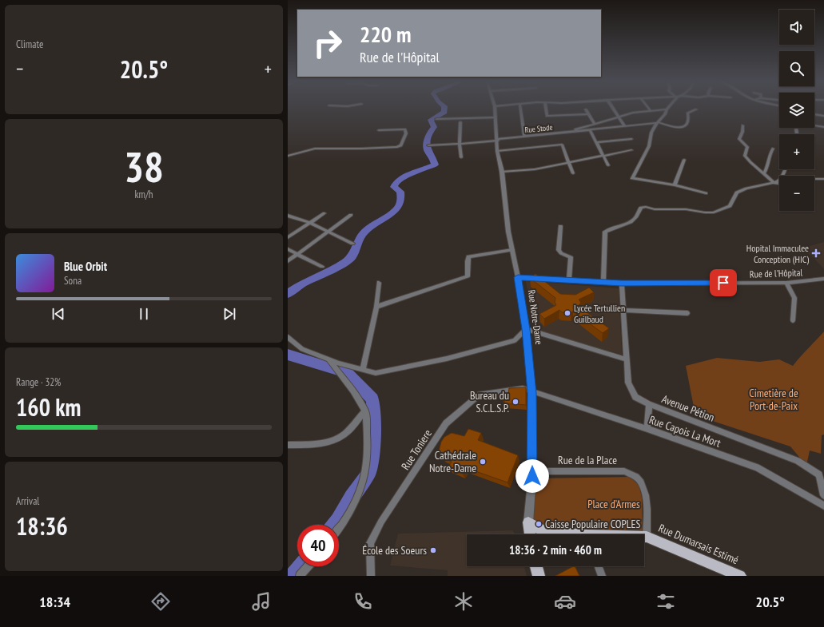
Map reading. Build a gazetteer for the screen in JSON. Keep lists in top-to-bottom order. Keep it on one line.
{"streets":{"main road":["Rue Notre-Dame","Rue Dumarsais Estimé"],"street":["Rue Stode","Rue de l'Hôpital","Avenue Pétion","Rue Capois La Mort","Rue Toniere","Rue de la Place"]},"crossings":[["Rue Stode","Rue Notre-Dame"],["Rue de l'Hôpital","Rue Notre-Dame"],["Rue de l'Hôpital","Avenue Pétion"],["Rue Notre-Dame","Rue Capois La Mort"],["Rue Notre-Dame","Rue Toniere"],["Rue Notre-Dame","Rue de la Place"],["Rue Capois La Mort","Rue Toniere"],["Rue de la Place","Rue Dumarsais Estimé"]],"parks":["Cimetière de Port-de-Paix","Place d’Armes"],"places":{"health":["Hopital Immaculee Conception (HIC)"],"other":["Lycée Tertullien Guilbaud","Bureau du S.C.L.S.P.","Cathédrale Notre-Dame","Caisse Populaire COPLES","École des Soeurs"]},"page":{"tile":["Climate",["38","km/h"],["Range · 32%","160 km"],["Arrival","18:36"]],"map_buttons":["+","−"],"turn":["220 m","Rue de l'Hôpital"],"heat":["−","20.5°","+"],"song":["Blue Orbit","Sona"],"limit":"40","trip":"18:36 · 2 min · 460 m","tabs":["18:34","20.5°"]}}
